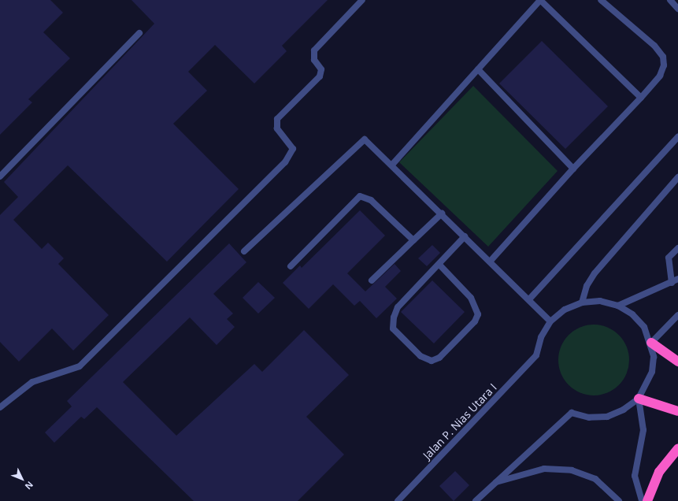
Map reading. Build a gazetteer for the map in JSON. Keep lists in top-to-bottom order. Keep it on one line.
{"streets":{"street":["Jalan P. Nias Utara I"]},"north":"bottom right"}
